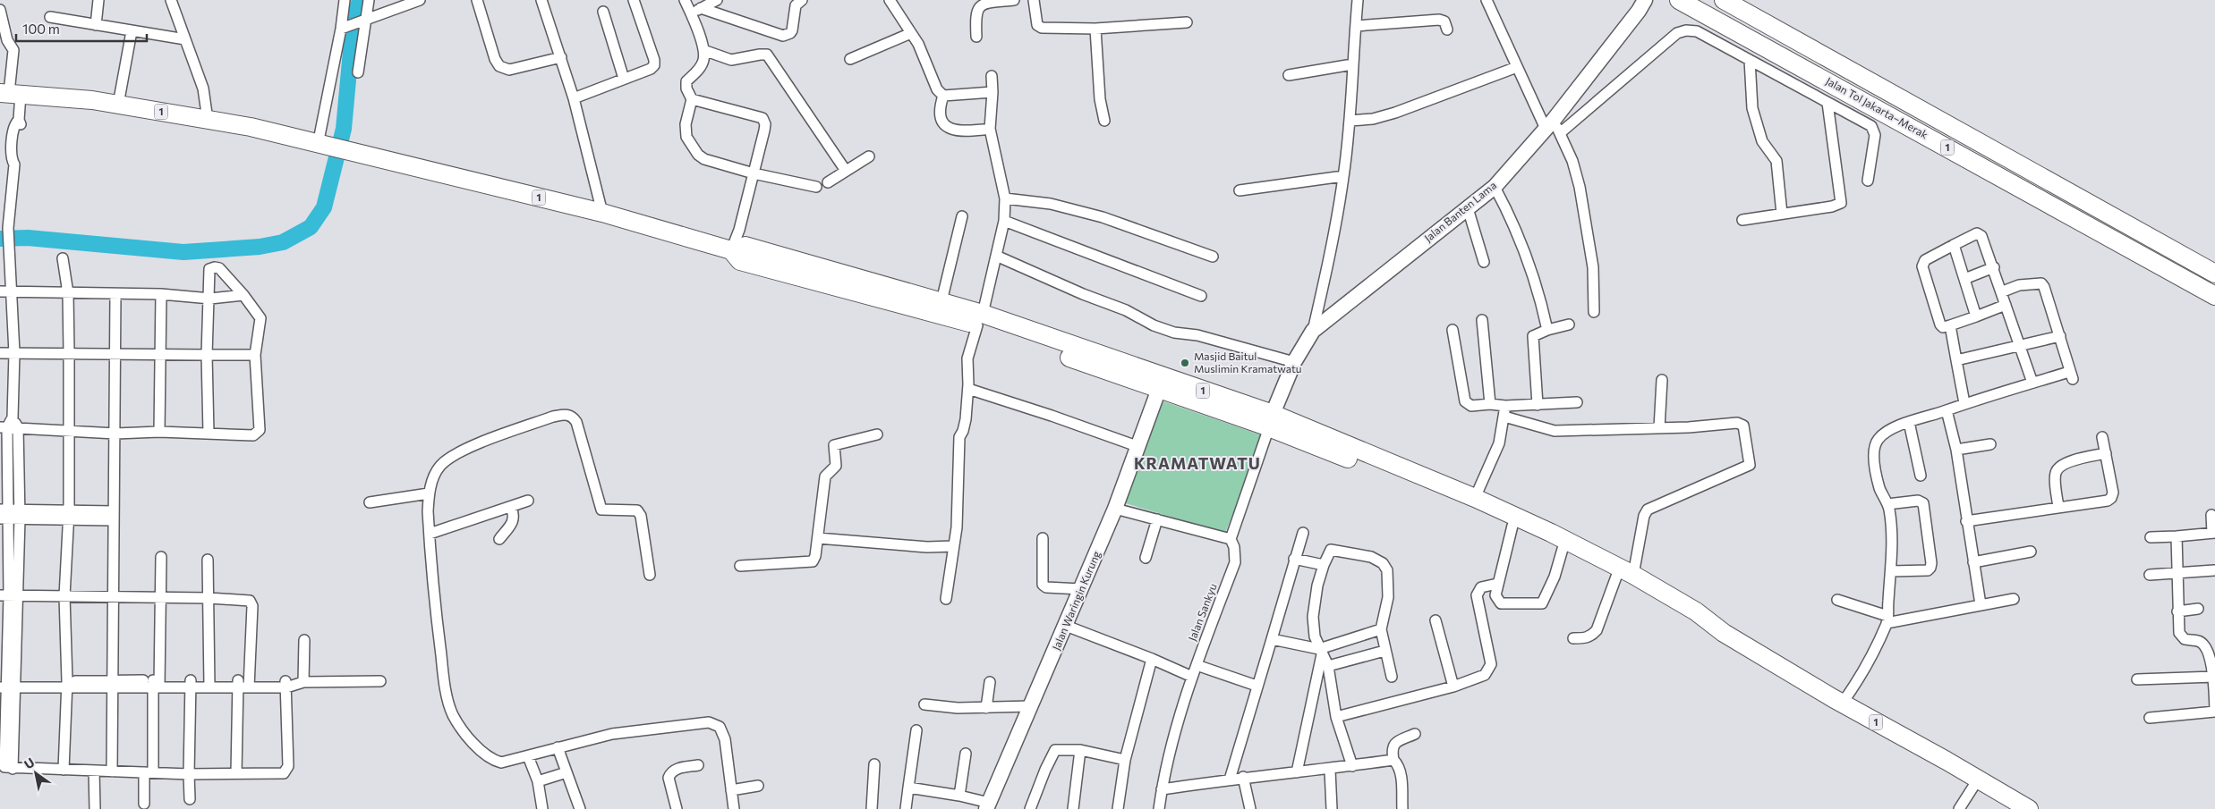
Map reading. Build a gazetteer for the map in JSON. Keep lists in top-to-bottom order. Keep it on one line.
{"streets":{"highway":["Jalan Tol Jakarta–Merak","1"],"main road":["Jalan Banten Lama","Jalan Waringin Kurung"],"street":["Jalan Sankyu"]},"crossings":[["1","Jalan Banten Lama"],["1","Jalan Waringin Kurung"]],"districts":["KRAMATWATU"],"places":["Masjid Baitul Muslimin Kramatwatu"],"scale_bar":"100 m","north":"top left"}
